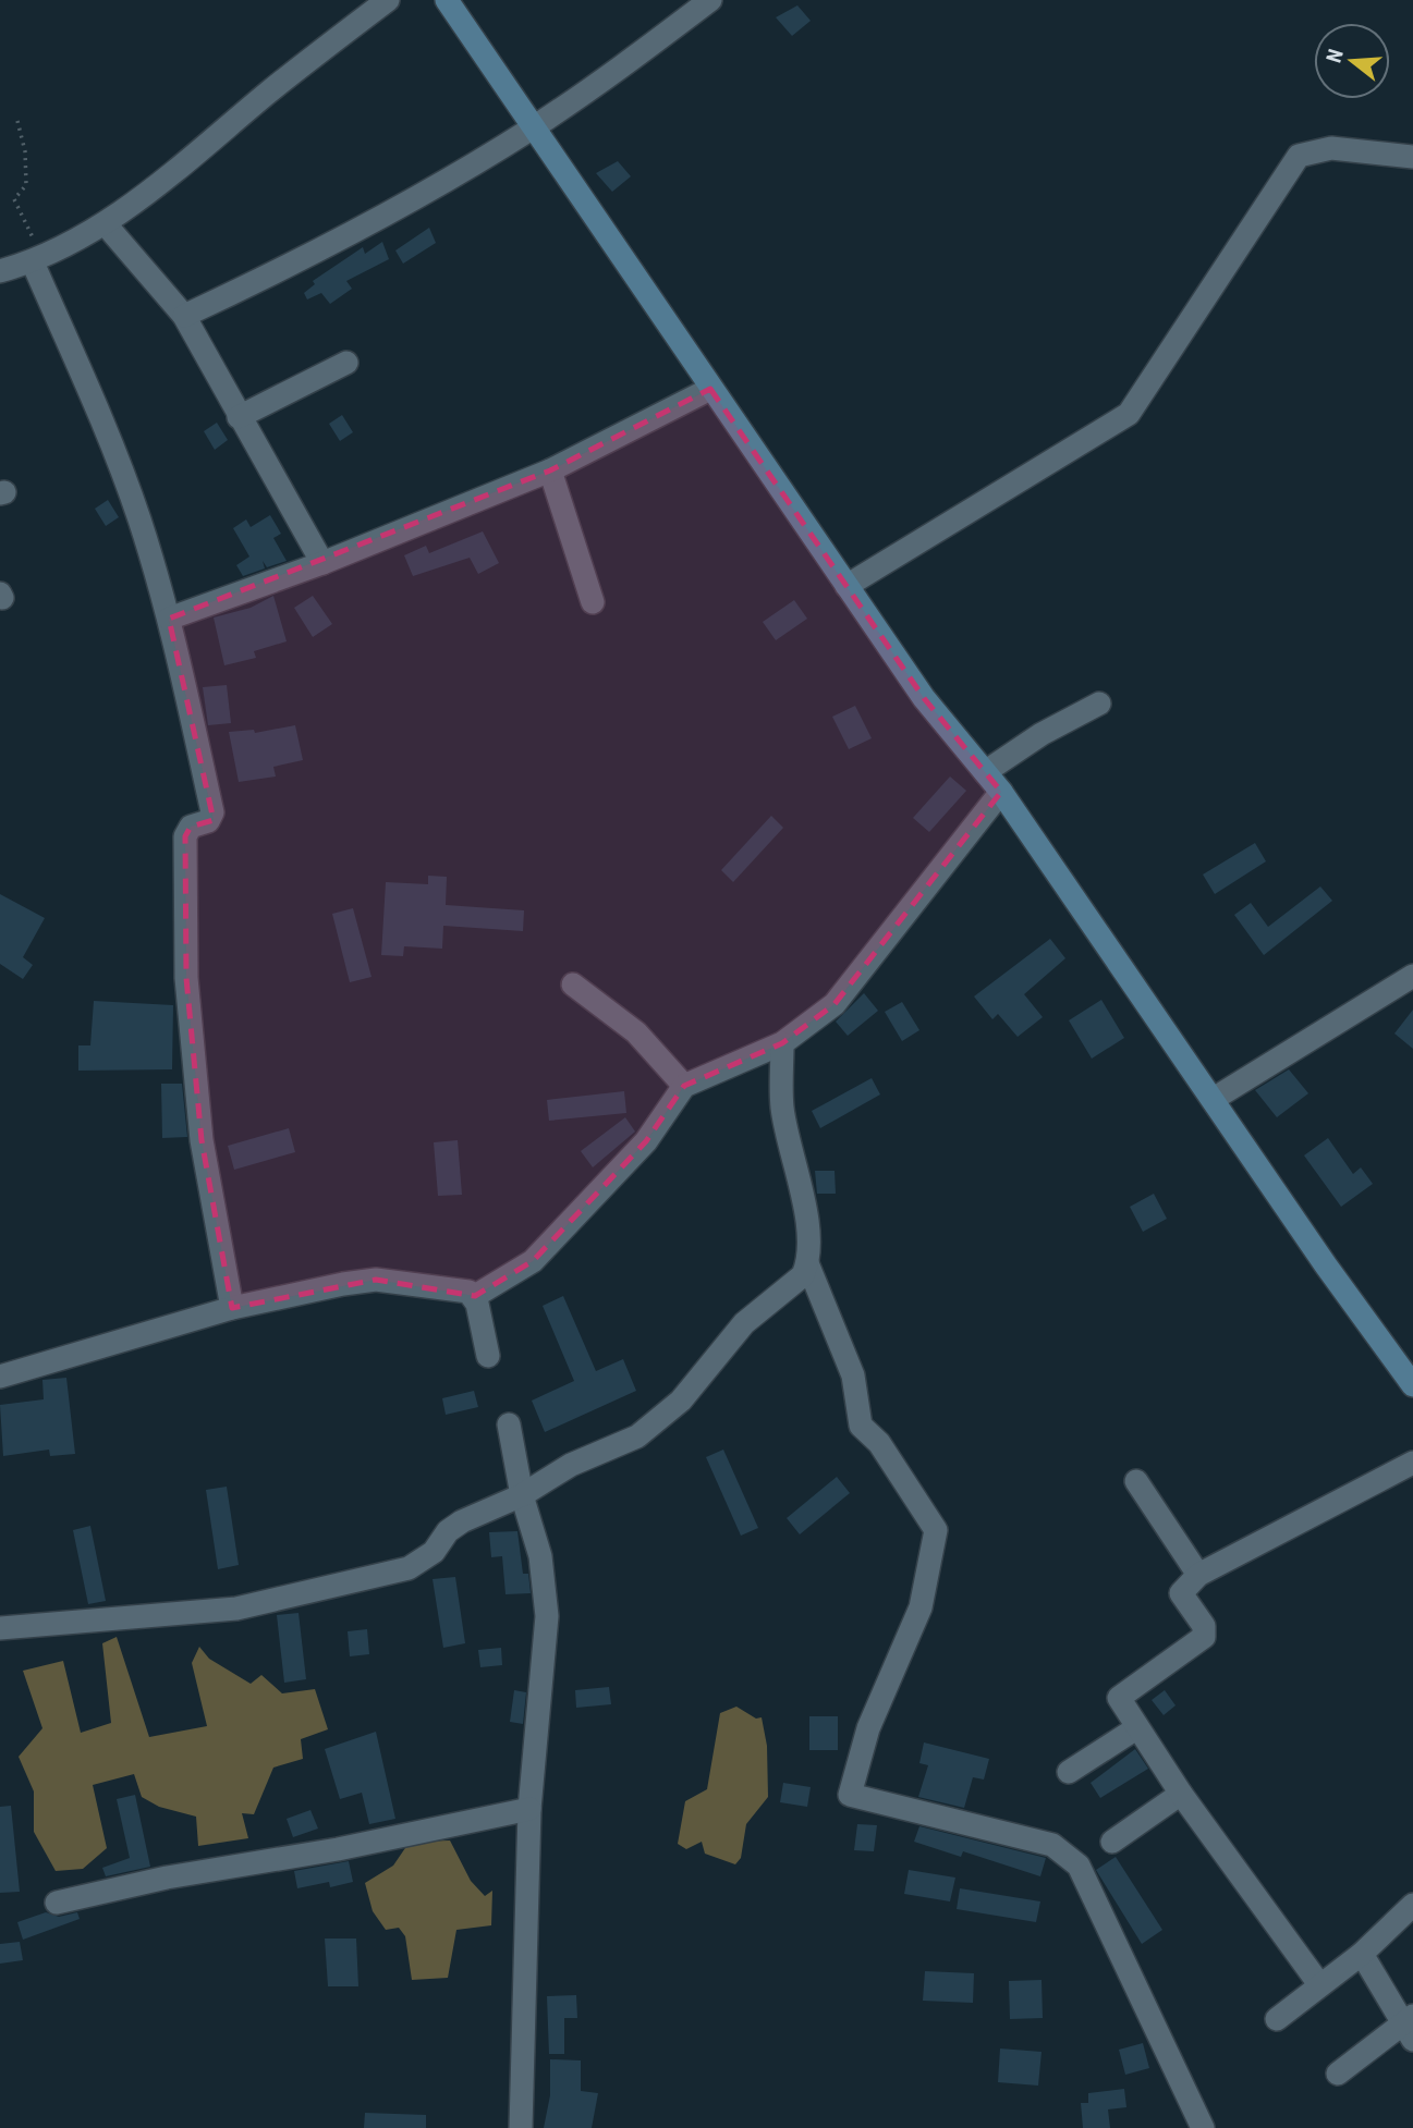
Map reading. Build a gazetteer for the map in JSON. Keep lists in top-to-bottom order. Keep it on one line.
{"north":"left"}
